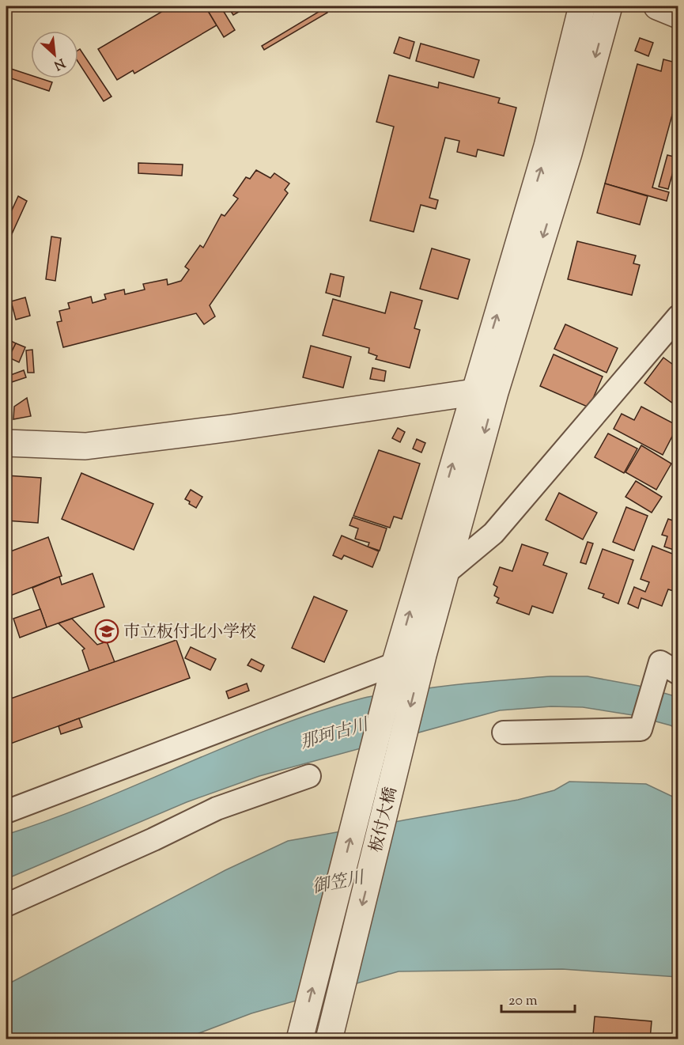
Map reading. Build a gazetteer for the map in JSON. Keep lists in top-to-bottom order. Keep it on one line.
{"streets":{"street":["板付大橋"]},"water":["那珂古川","御笠川"],"places":{"school or university":["市立板付北小学校"]},"scale_bar":"20 m","north":"bottom right"}
